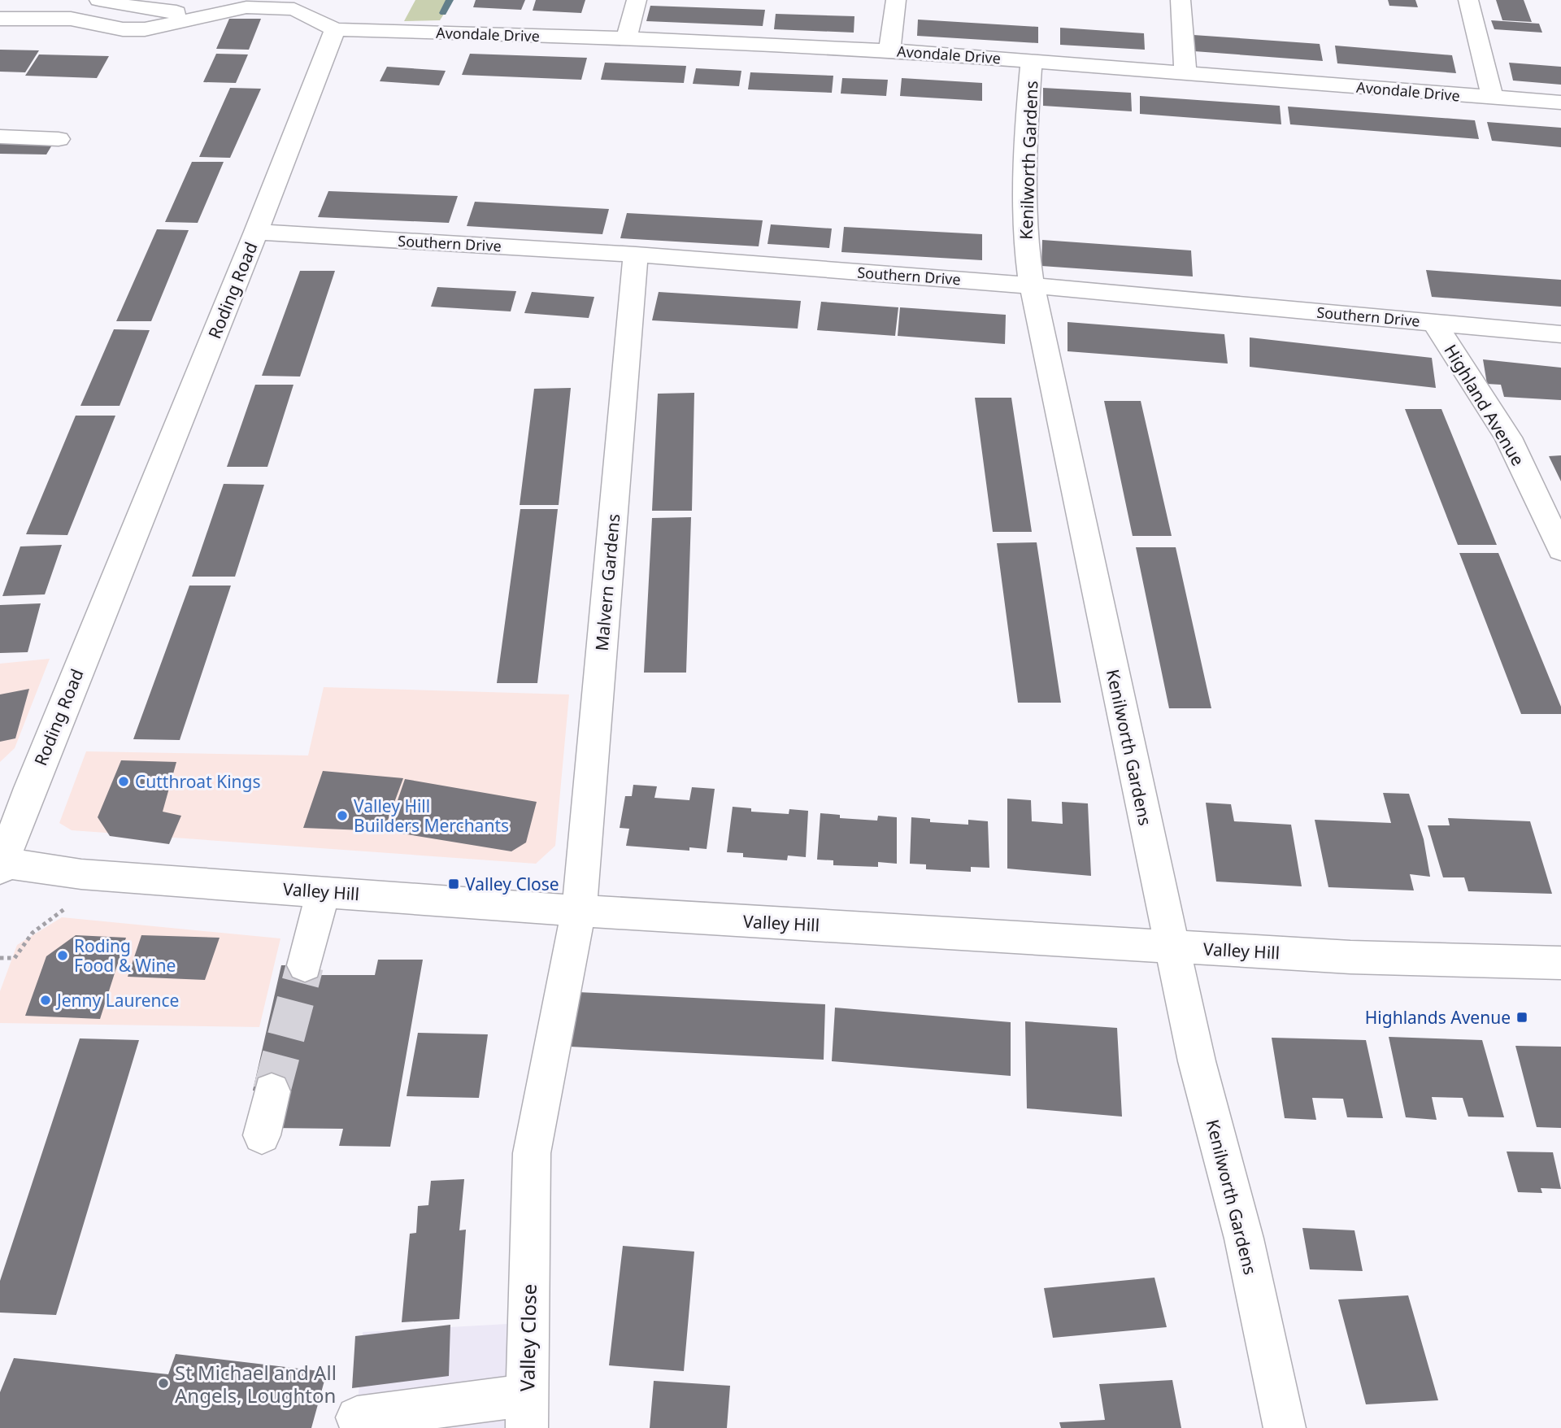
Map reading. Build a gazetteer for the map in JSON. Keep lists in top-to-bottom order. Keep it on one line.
{"streets":{"street":["Avondale Drive","Kenilworth Gardens","Southern Drive","Roding Road","Highland Avenue","Malvern Gardens","Valley Hill","Valley Close"]},"crossings":[["Avondale Drive","Kenilworth Gardens"],["Avondale Drive","Roding Road"],["Kenilworth Gardens","Southern Drive"],["Kenilworth Gardens","Valley Hill"],["Southern Drive","Roding Road"],["Southern Drive","Highland Avenue"],["Southern Drive","Malvern Gardens"],["Roding Road","Valley Hill"],["Malvern Gardens","Valley Hill"],["Malvern Gardens","Valley Close"],["Valley Hill","Valley Close"]],"places":{"other":["Cutthroat Kings","Valley Hill Builders Merchants","Roding Food & Wine","Jenny Laurence","St Michael and All Angels, Loughton"],"transit":["Valley Close","Highlands Avenue"]}}
